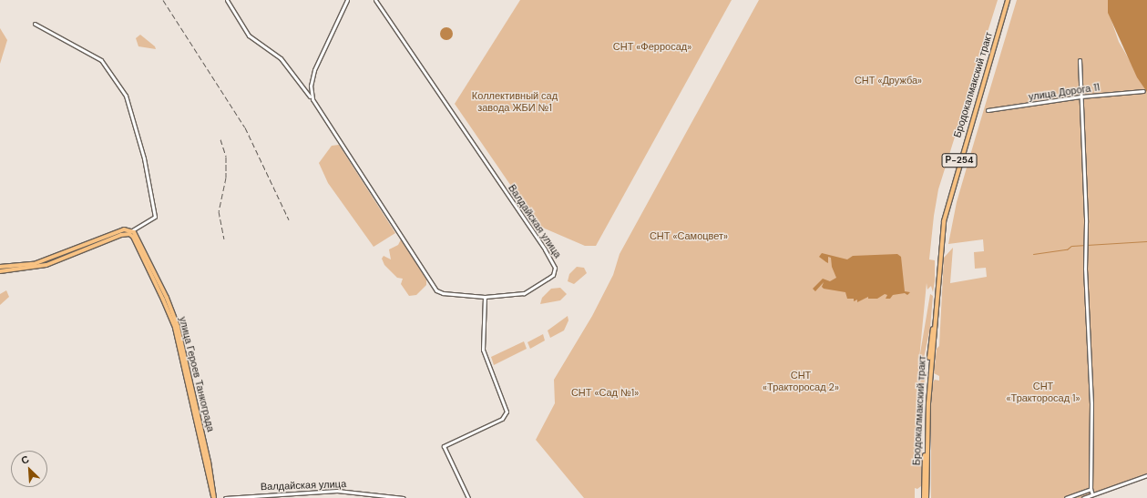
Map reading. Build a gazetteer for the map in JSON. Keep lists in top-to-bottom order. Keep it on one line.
{"streets":{"main road":["Бродокалмакский тракт","Р-254","улица Героев Танкограда"],"street":["улица Дорога 11","Валдайская улица"]},"parks":["СНТ «Ферросад»","СНТ «Дружба»","Коллективный сад завода ЖБИ №1","СНТ «Самоцвет»","СНТ «Тракторосад 2»","СНТ «Тракторосад 1»","СНТ «Сад №1»"],"north":"top left"}
